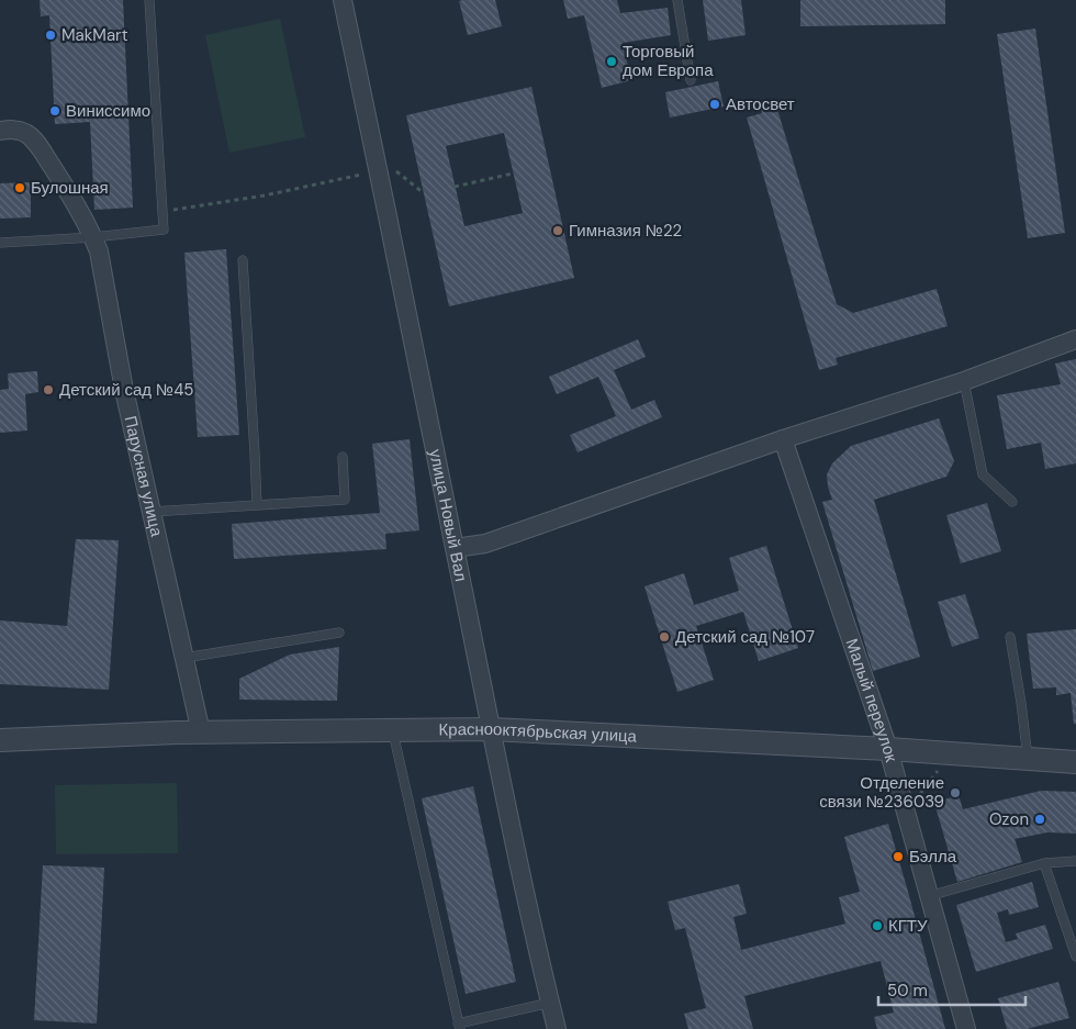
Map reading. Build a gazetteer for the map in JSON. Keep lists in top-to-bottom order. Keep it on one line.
{"streets":{"street":["Парусная улица","улица Новый Вал","Малый переулок","Краснооктябрьская улица"]},"crossings":[["Парусная улица","Краснооктябрьская улица"],["улица Новый Вал","Краснооктябрьская улица"],["Малый переулок","Краснооктябрьская улица"]],"places":["MakMart","Торговый дом Европа","Автосвет","Виниссимо","Булошная","Гимназия №22","Детский сад №45","Детский сад №107","Отделение связи №236039","Ozon","Бэлла","КГТУ"],"scale_bar":"50 m"}
